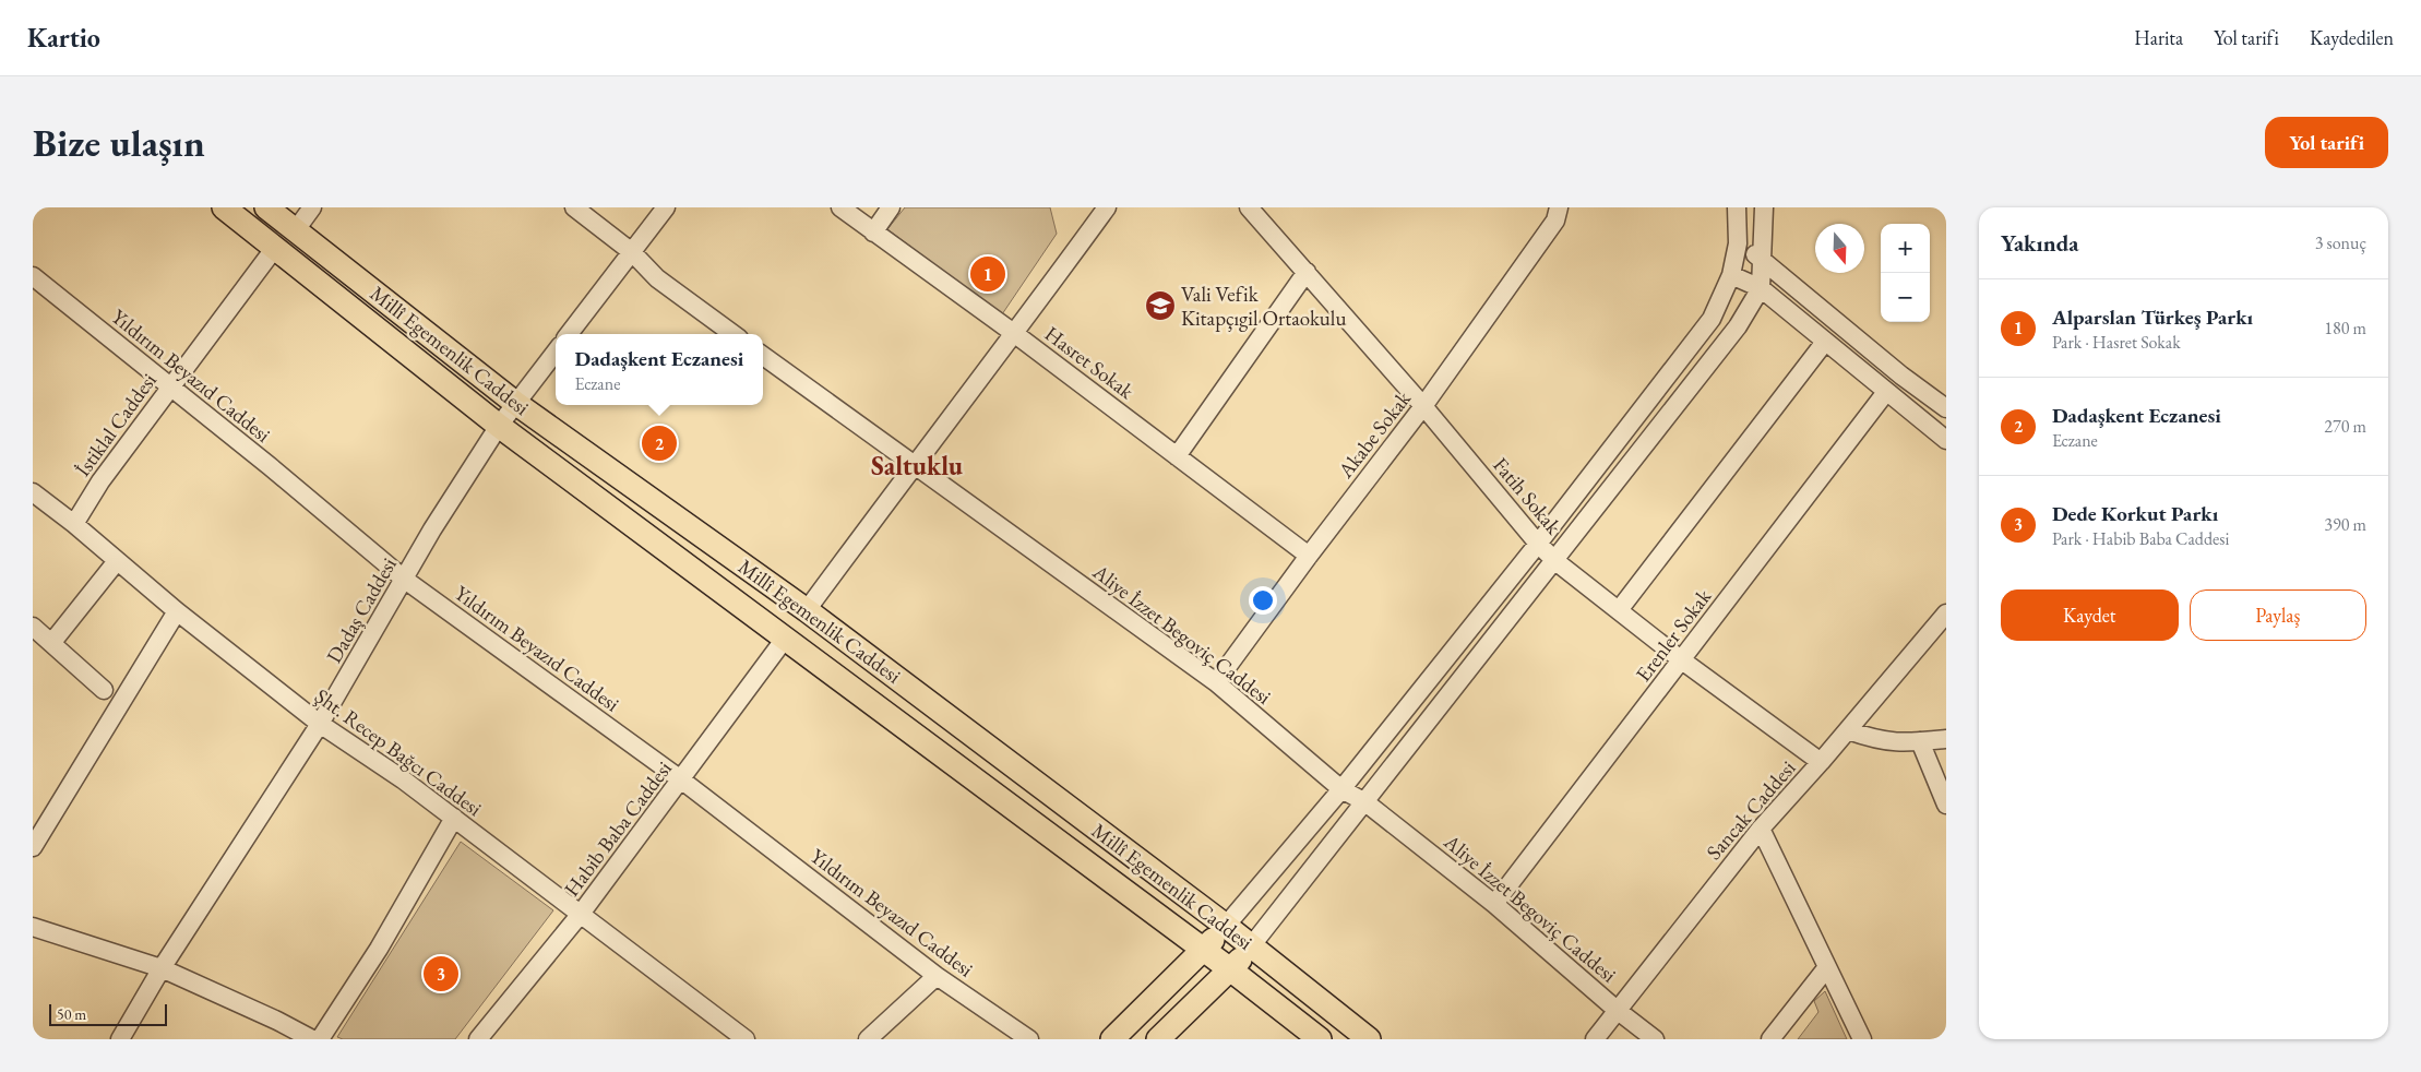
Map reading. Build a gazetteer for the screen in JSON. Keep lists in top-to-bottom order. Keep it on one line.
{"streets":{"main road":["Millî Egemenlik Caddesi"],"street":["Hasret Sokak","Yıldırım Beyazıd Caddesi","İstiklal Caddesi","Akabe Sokak","Fatih Sokak","Dadaş Caddesi","Aliye İzzet Begoviç Caddesi","Erenler Sokak","Şht. Recep Bağcı Caddesi","Sancak Caddesi","Habib Baba Caddesi"]},"crossings":[["Millî Egemenlik Caddesi","İstiklal Caddesi"],["Millî Egemenlik Caddesi","Dadaş Caddesi"],["Millî Egemenlik Caddesi","Habib Baba Caddesi"],["Hasret Sokak","Akabe Sokak"],["Yıldırım Beyazıd Caddesi","İstiklal Caddesi"],["Yıldırım Beyazıd Caddesi","Dadaş Caddesi"],["Yıldırım Beyazıd Caddesi","Habib Baba Caddesi"],["İstiklal Caddesi","Şht. Recep Bağcı Caddesi"],["Akabe Sokak","Fatih Sokak"],["Akabe Sokak","Aliye İzzet Begoviç Caddesi"],["Fatih Sokak","Erenler Sokak"],["Fatih Sokak","Sancak Caddesi"],["Dadaş Caddesi","Şht. Recep Bağcı Caddesi"],["Aliye İzzet Begoviç Caddesi","Erenler Sokak"],["Aliye İzzet Begoviç Caddesi","Sancak Caddesi"],["Şht. Recep Bağcı Caddesi","Habib Baba Caddesi"]],"districts":["Saltuklu"],"places":{"school or university":["Vali Vefik Kitapçıgil Ortaokulu"]},"scale_bar":"50 m","north":"bottom","page":{"header":"Kartio","nav":["Harita","Yol tarifi","Kaydedilen"],"buttons":["Yol tarifi",["Kaydet","Paylaş"]],"title":"Bize ulaşın","heading":["Yakında","3 sonuç"],"map_buttons":["+","−"],"pins":["1","2","3"],"list":[{"mark":"1","name":"Alparslan Türkeş Parkı","note":"Park · Hasret Sokak","value":"180 m"},{"mark":"2","name":"Dadaşkent Eczanesi","note":"Eczane","value":"270 m"},{"mark":"3","name":"Dede Korkut Parkı","note":"Park · Habib Baba Caddesi","value":"390 m"}],"popup":["Dadaşkent Eczanesi","Eczane"],"scale":"50 m"}}
